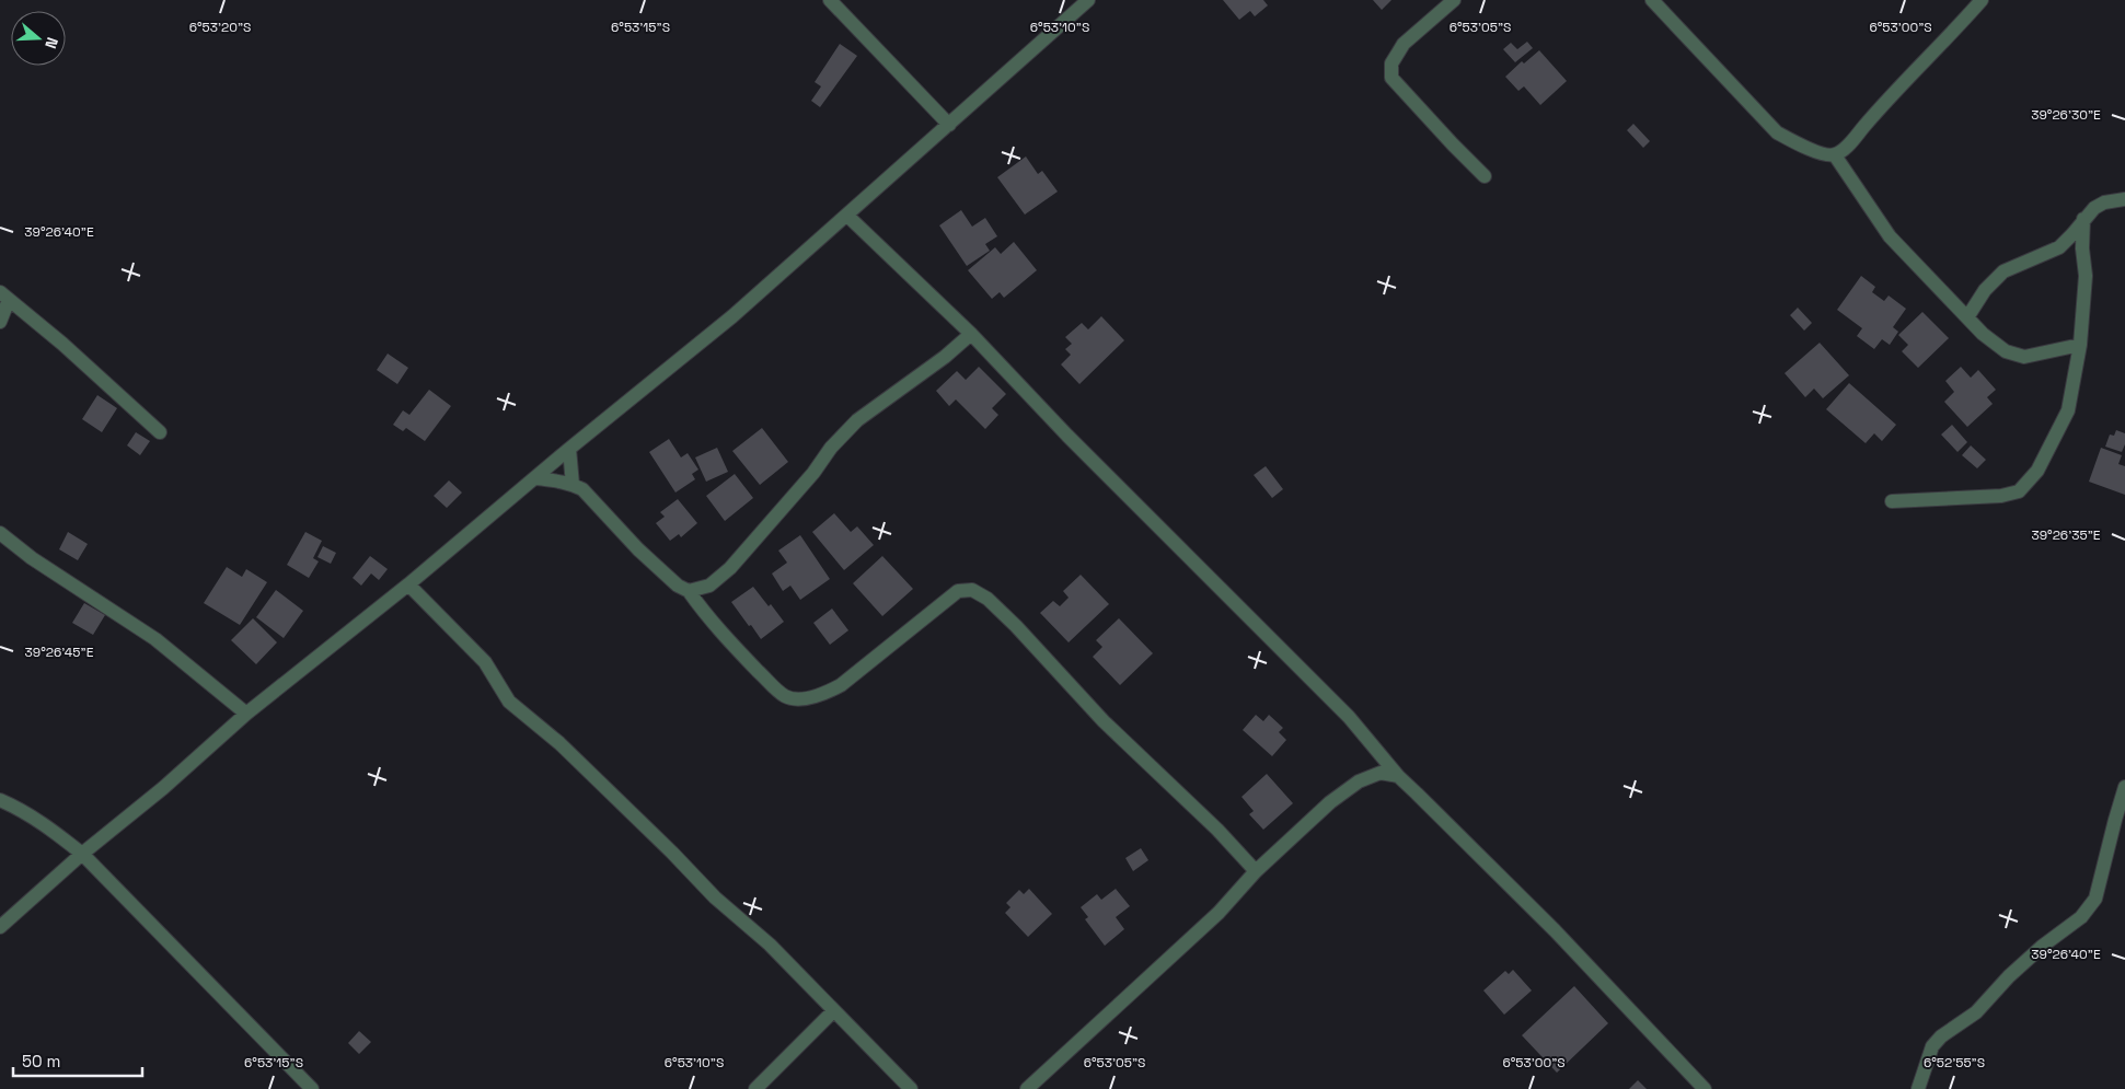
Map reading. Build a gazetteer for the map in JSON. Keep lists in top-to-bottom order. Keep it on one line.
{"scale_bar":"50 m","north":"right","coordinates":["6°53'15\"S","6°53'10\"S","6°53'05\"S","6°53'00\"S","6°53'20\"S","39°26'30\"E","39°26'40\"E","39°26'35\"E","39°26'45\"E","6°52'55\"S"]}
